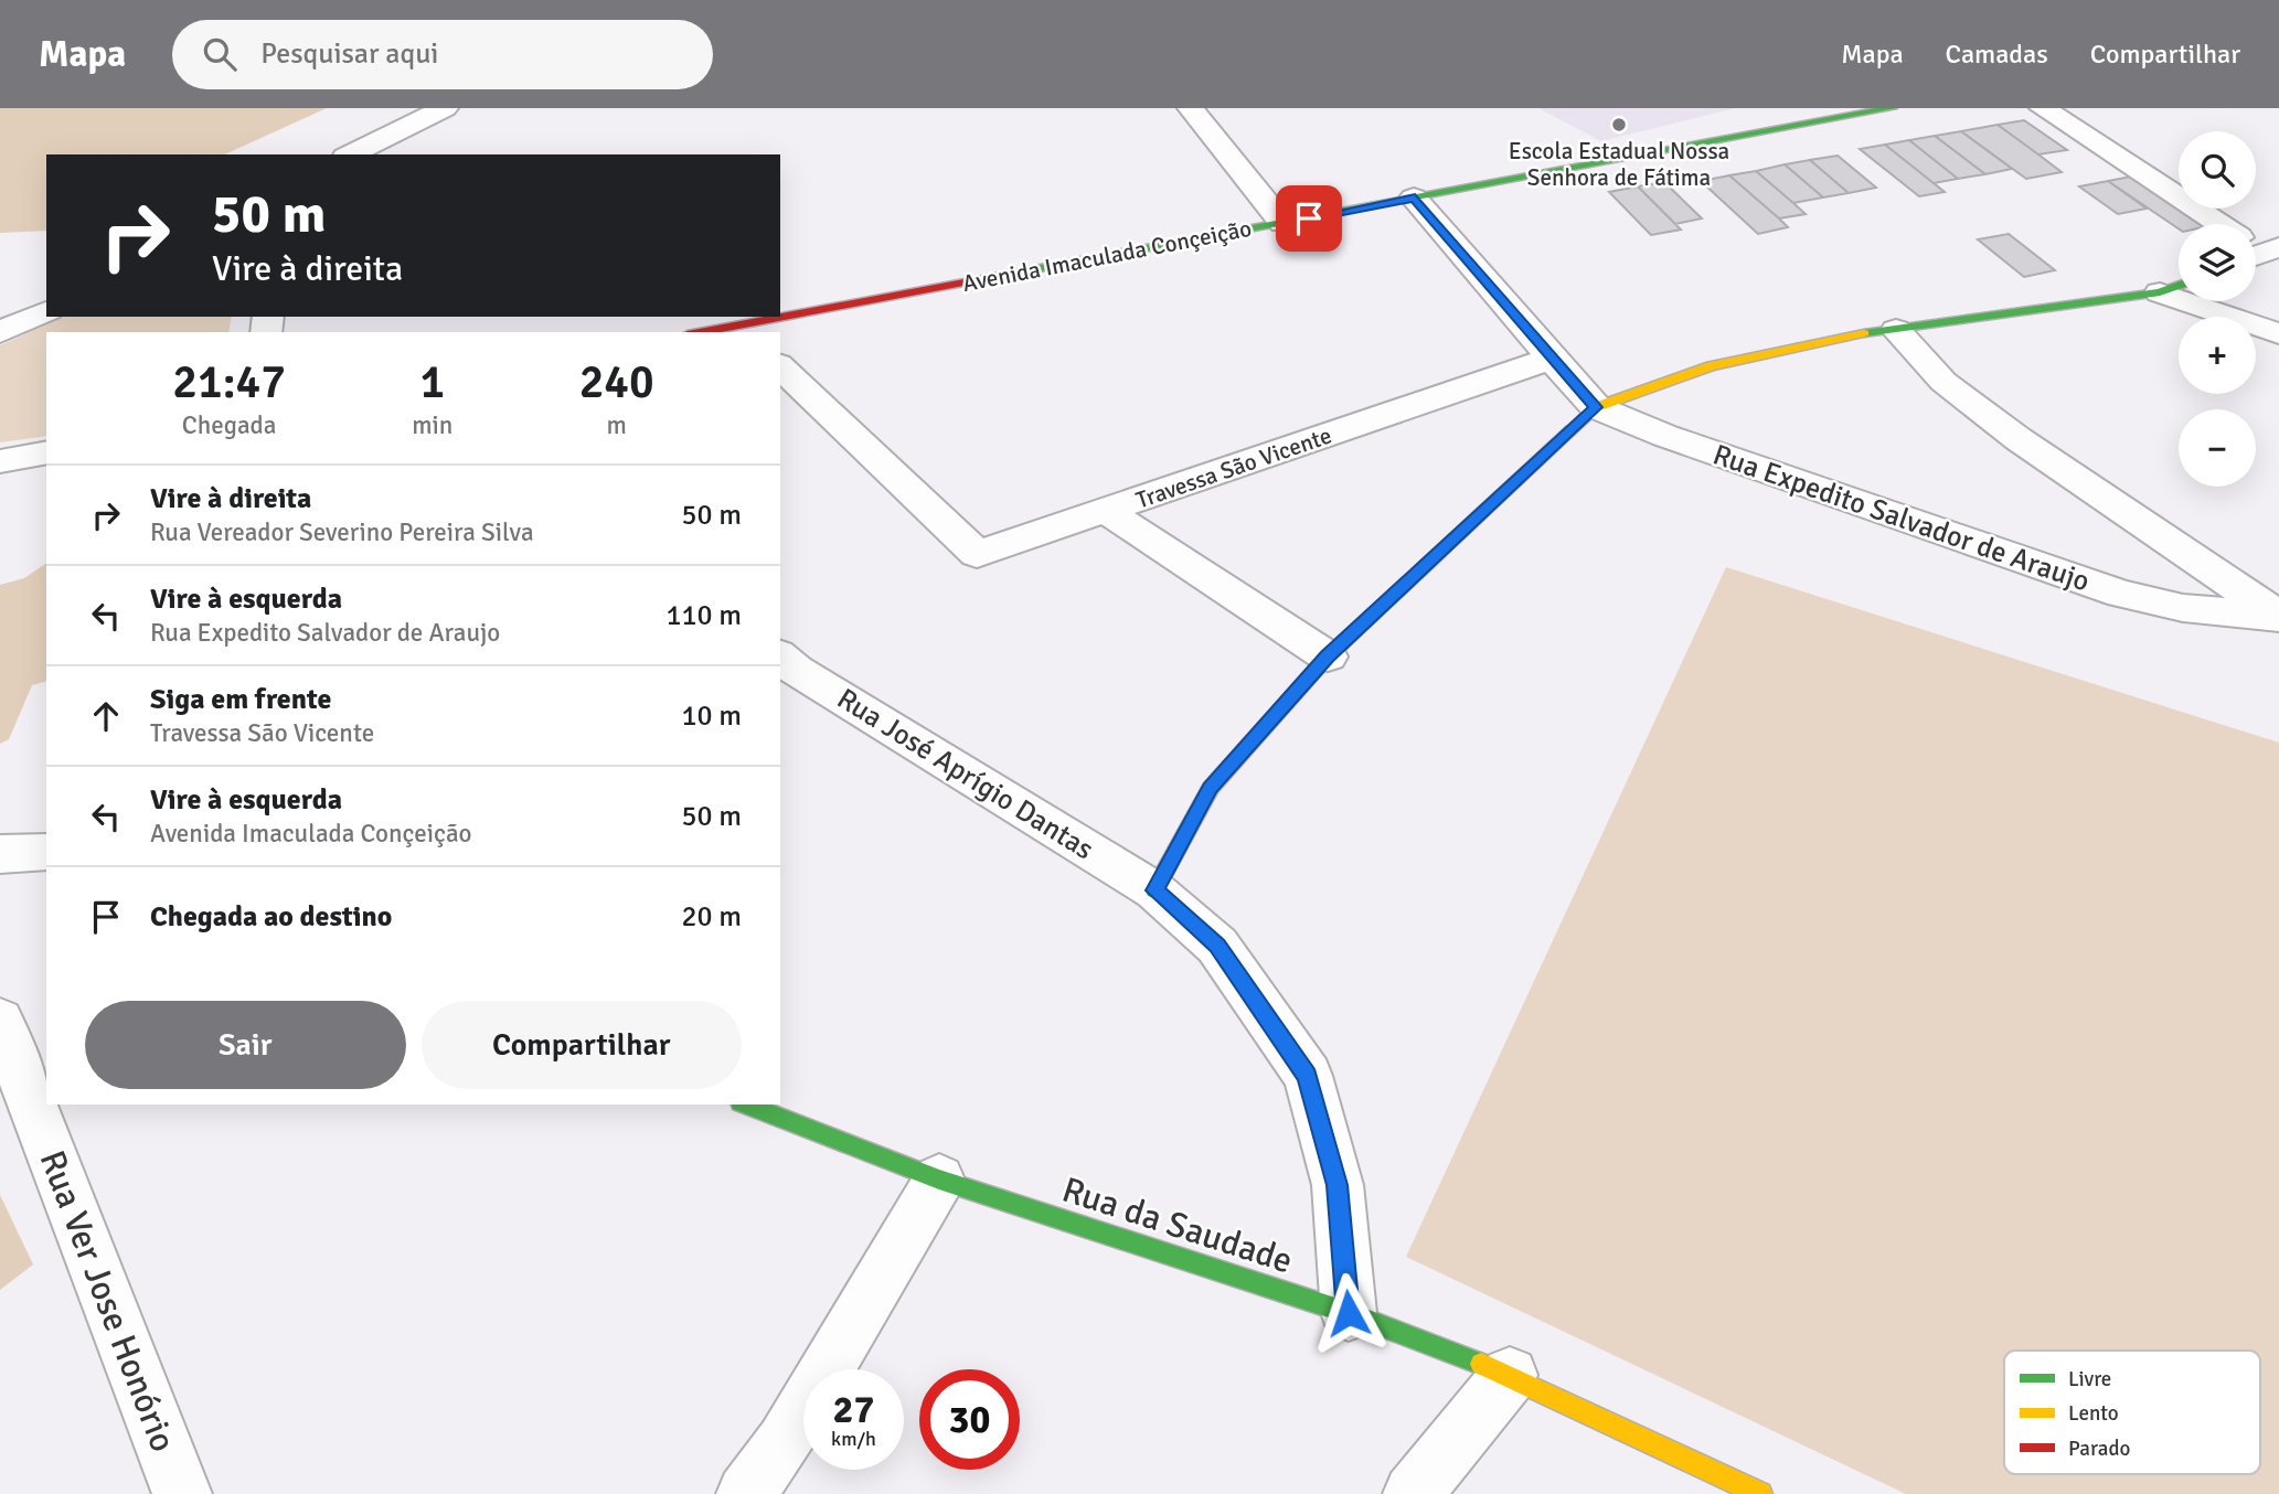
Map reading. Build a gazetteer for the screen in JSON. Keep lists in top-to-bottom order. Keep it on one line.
{"streets":{"street":["Avenida Imaculada Conçeição","Travessa São Vicente","Rua Expedito Salvador de Araujo","Rua José Aprígio Dantas","Rua da Saudade","Rua Ver Jose Honório"]},"crossings":[["Travessa São Vicente","Rua Expedito Salvador de Araujo"]],"places":["Escola Estadual Nossa Senhora de Fátima"],"legend":["Livre","Lento","Parado"],"page":{"header":"Mapa","search":"Pesquisar aqui","nav":["Mapa","Camadas","Compartilhar"],"map_buttons":["+","−"],"turn":["50 m","Vire à direita"],"eta":["21:47","Chegada","1","min","240","m"],"list":[{"name":"Vire à direita","note":"Rua Vereador Severino Pereira Silva","value":"50 m"},{"name":"Vire à esquerda","note":"Rua Expedito Salvador de Araujo","value":"110 m"},{"name":"Siga em frente","note":"Travessa São Vicente","value":"10 m"},{"name":"Vire à esquerda","note":"Avenida Imaculada Conçeição","value":"50 m"},{"name":"Chegada ao destino","value":"20 m"}],"buttons":["Sair","Compartilhar"],"speed":"27 km/h","limit":"30"}}
